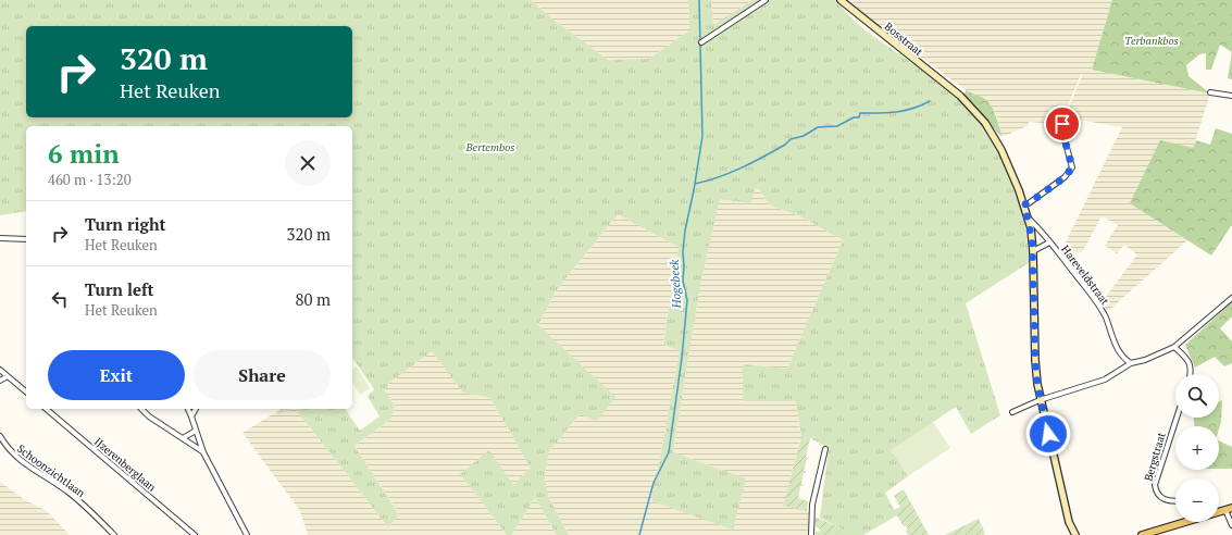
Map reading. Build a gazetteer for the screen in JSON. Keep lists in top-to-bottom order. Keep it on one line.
{"streets":{"street":["Bosstraat","Hareveldstraat","Bergstraat","IJzerenberglaan","Schoonzichtlaan"]},"crossings":[["Bosstraat","Hareveldstraat"]],"water":["Hogebeek"],"parks":["Terbankbos","Bertembos"],"page":{"turn":["320 m","Het Reuken"],"heading":["6 min","460 m · 13:20"],"list":[{"name":"Turn right","note":"Het Reuken","value":"320 m"},{"name":"Turn left","note":"Het Reuken","value":"80 m"}],"buttons":["Exit","Share"],"map_buttons":["+","−"]}}
